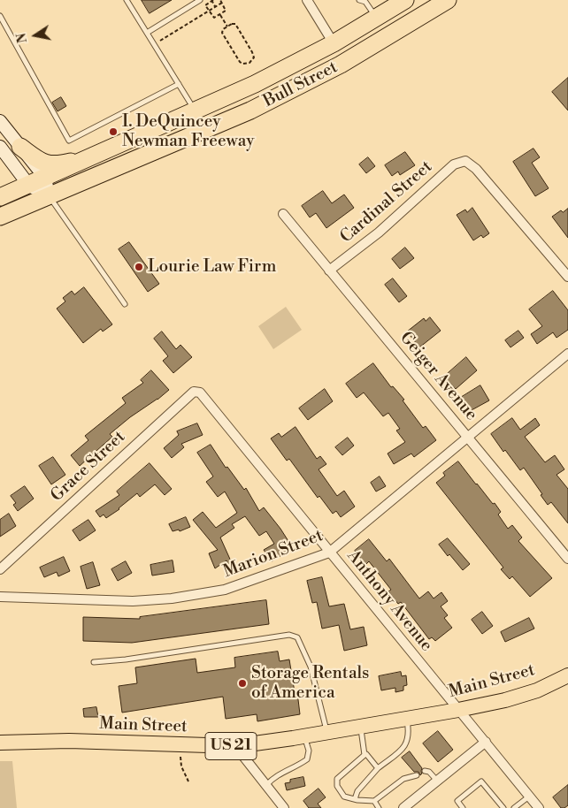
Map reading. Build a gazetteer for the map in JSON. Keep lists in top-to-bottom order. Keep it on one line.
{"streets":{"highway":["Bull Street"],"main road":["Main Street","US 21"],"street":["Cardinal Street","Geiger Avenue","Grace Street","Marion Street","Anthony Avenue"]},"crossings":[["Cardinal Street","Geiger Avenue"],["Geiger Avenue","Marion Street"],["Grace Street","Anthony Avenue"],["Marion Street","Anthony Avenue"],["Anthony Avenue","Main Street"]],"places":["I. DeQuincey Newman Freeway","Lourie Law Firm","Storage Rentals of America"],"north":"left"}
